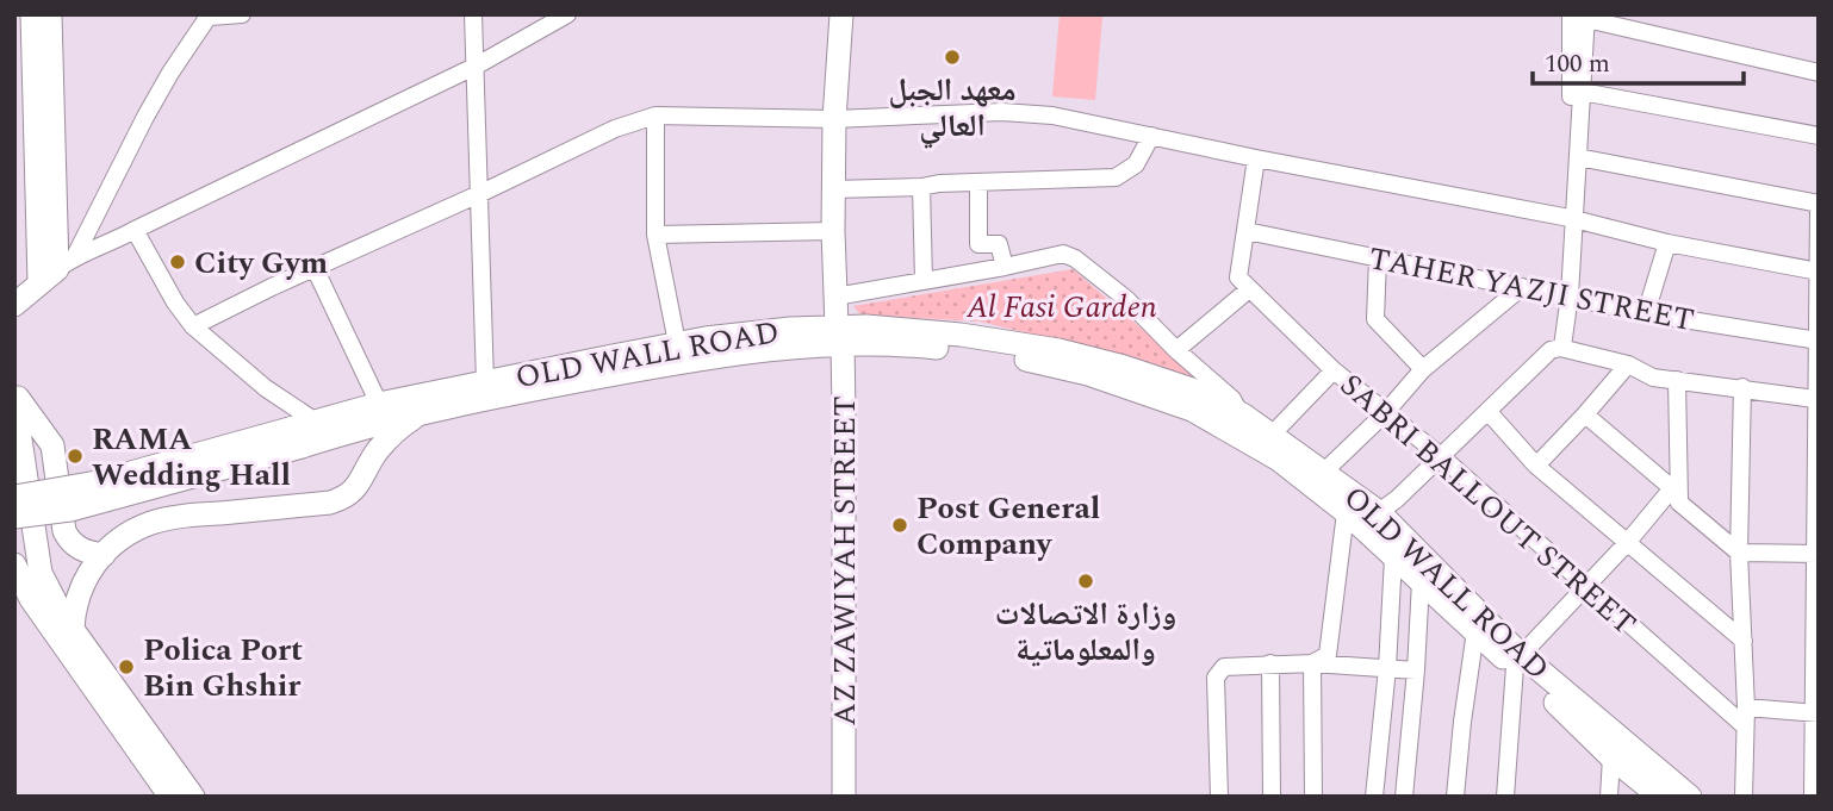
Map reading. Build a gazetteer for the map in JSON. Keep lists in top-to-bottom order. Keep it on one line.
{"streets":{"main road":["OLD WALL ROAD","AZ ZAWIYAH STREET"],"street":["TAHER YAZJI STREET","SABRI BALLOUT STREET"]},"crossings":[["OLD WALL ROAD","AZ ZAWIYAH STREET"]],"parks":["Al Fasi Garden"],"places":["معهد الجبل العالي","City Gym","RAMA Wedding Hall","Post General Company","وزارة الاتصالات والمعلوماتية","Polica Port Bin Ghshir"],"scale_bar":"100 m"}
